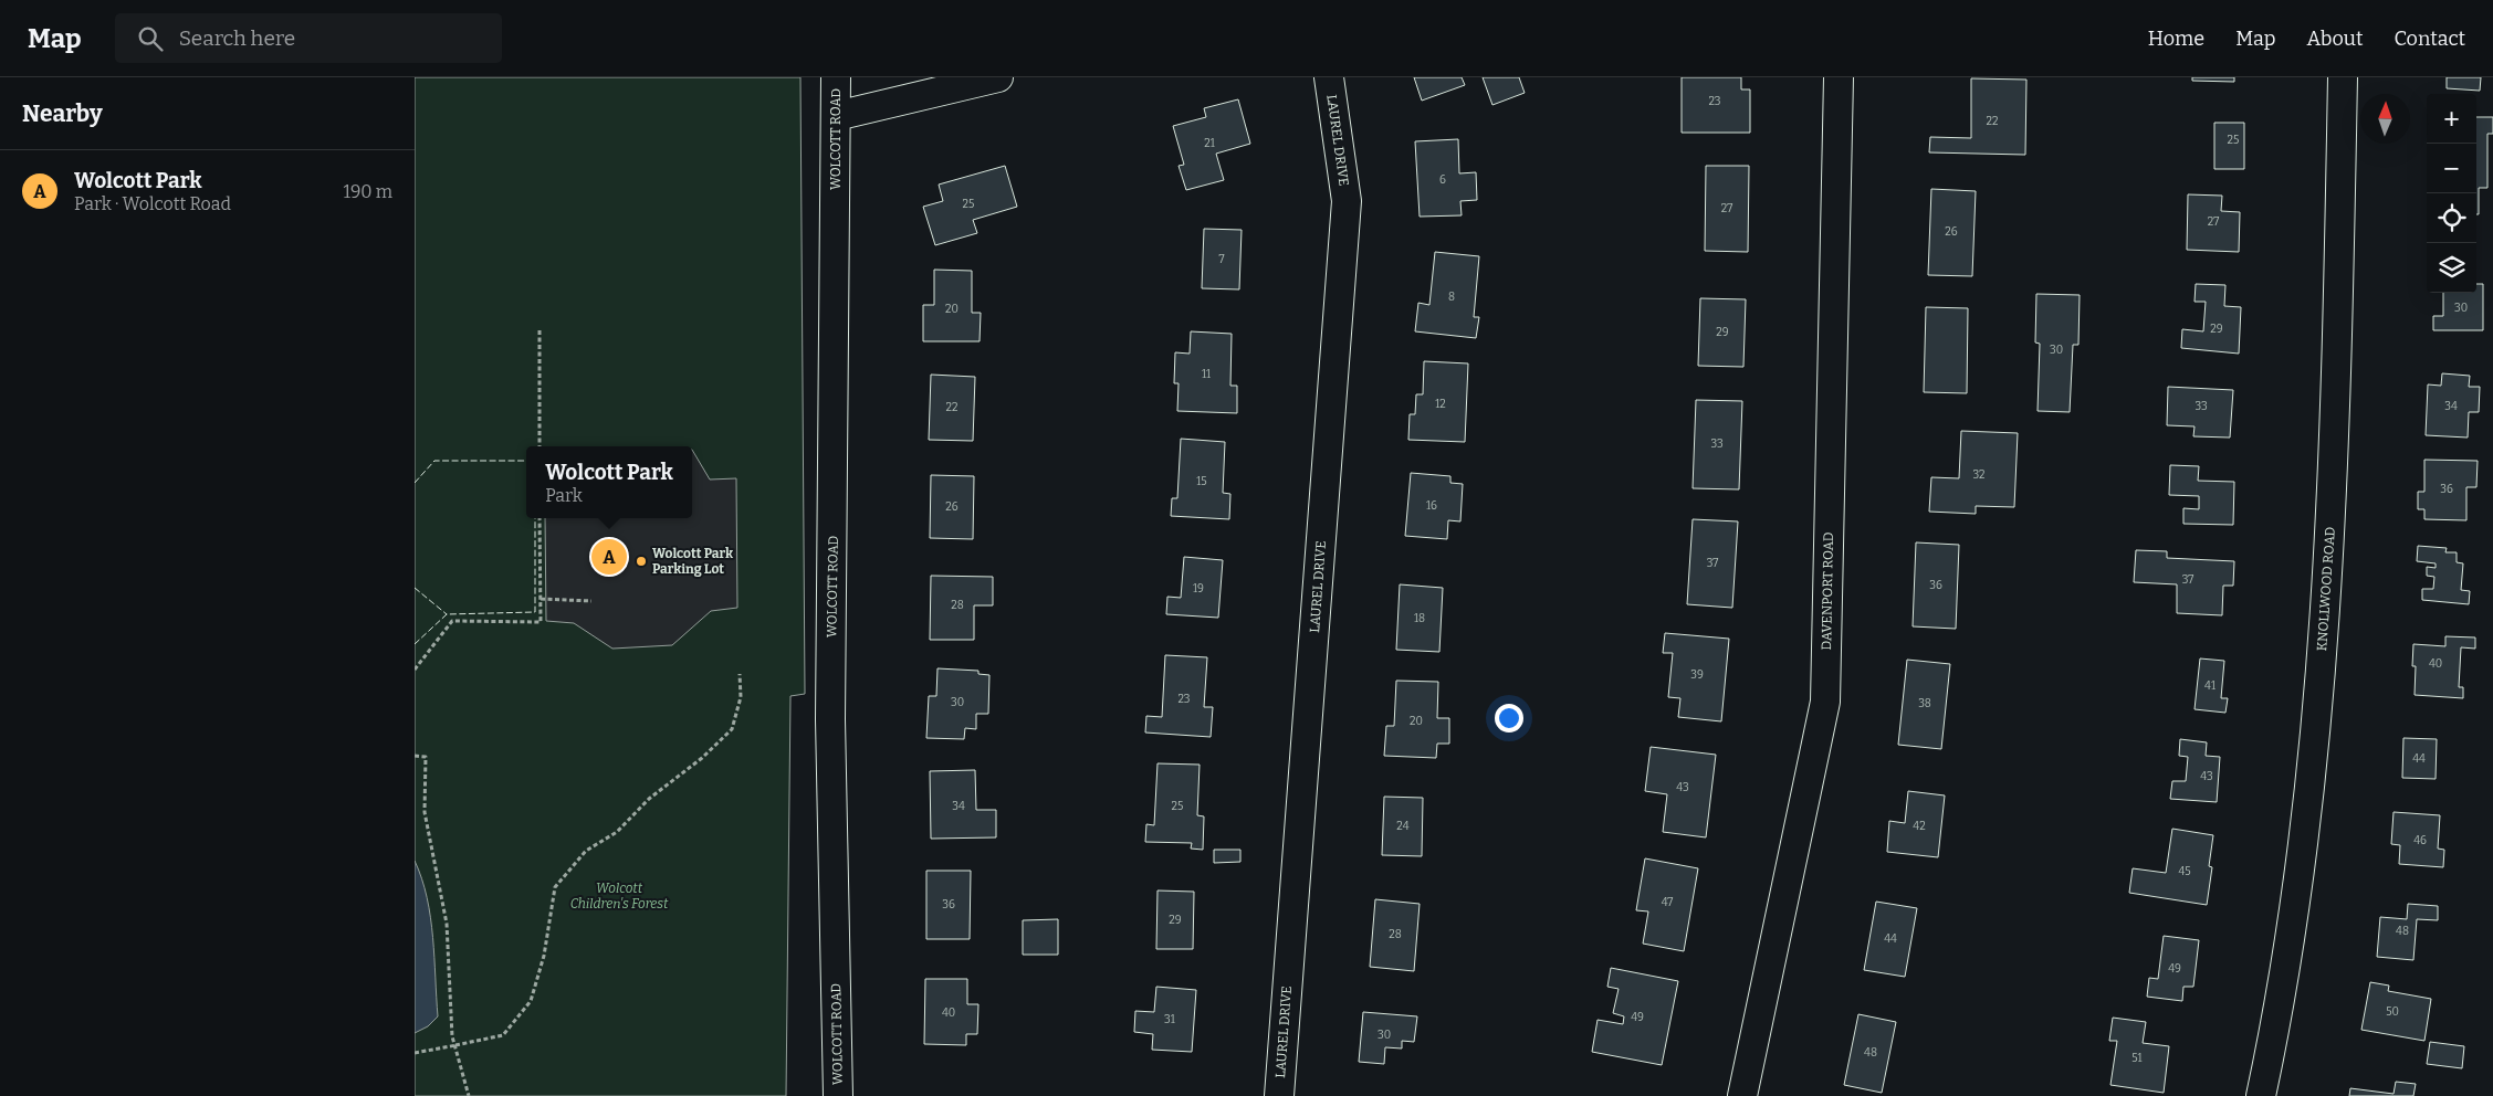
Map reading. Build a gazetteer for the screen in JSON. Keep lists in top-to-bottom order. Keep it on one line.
{"streets":{"street":["WOLCOTT ROAD","LAUREL DRIVE","KNOLLWOOD ROAD","DAVENPORT ROAD"]},"parks":["Wolcott Children's Forest"],"places":["Wolcott Park Parking Lot"],"house_numbers":["23","22","25","21","6","25","27","27","26","7","8","30","20","29","29","30","11","12","33","34","22","33","32","15","36","16","26","37","37","36","19","28","18","40","39","41","23","30","38","20","44","43","43","34","25","24","42","46","45","47","36","29","48","28","44","49","50","40","49","31","30","48","51"],"north":"top","page":{"header":"Map","search":"Search here","nav":["Home","Map","About","Contact"],"heading":"Nearby","map_buttons":["+","−"],"list":[{"mark":"A","name":"Wolcott Park","note":"Park · Wolcott Road","value":"190 m"}],"popup":["Wolcott Park","Park"],"pins":"A"}}
